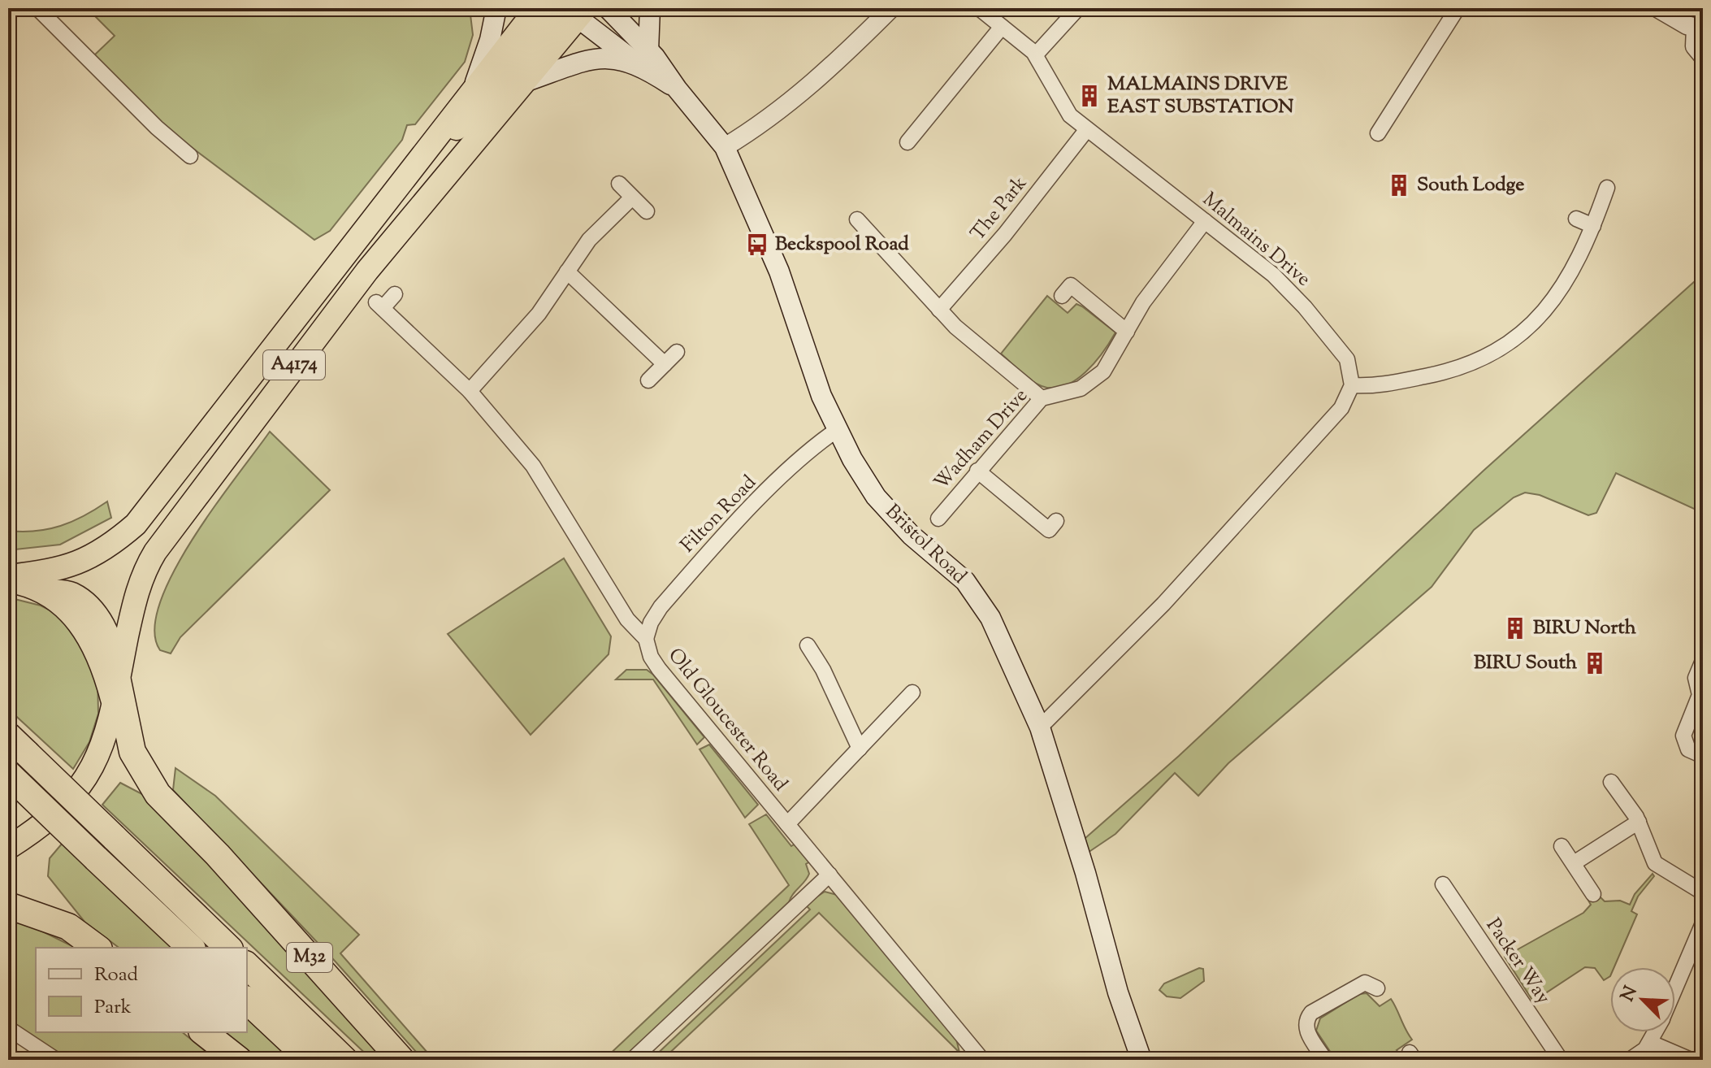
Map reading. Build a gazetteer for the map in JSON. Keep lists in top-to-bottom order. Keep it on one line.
{"streets":{"highway":["A4174","M32"],"main road":["Bristol Road"],"street":["The Park","Malmains Drive","Wadham Drive","Filton Road","Old Gloucester Road","Packer Way"]},"crossings":[["The Park","Malmains Drive"],["Malmains Drive","Wadham Drive"],["A4174","M32"],["Filton Road","Bristol Road"],["Filton Road","Old Gloucester Road"]],"places":{"building":["MALMAINS DRIVE EAST SUBSTATION","South Lodge","BIRU North","BIRU South"],"bus stop":["Beckspool Road"]},"legend":["Road","Park"],"north":"top left"}
